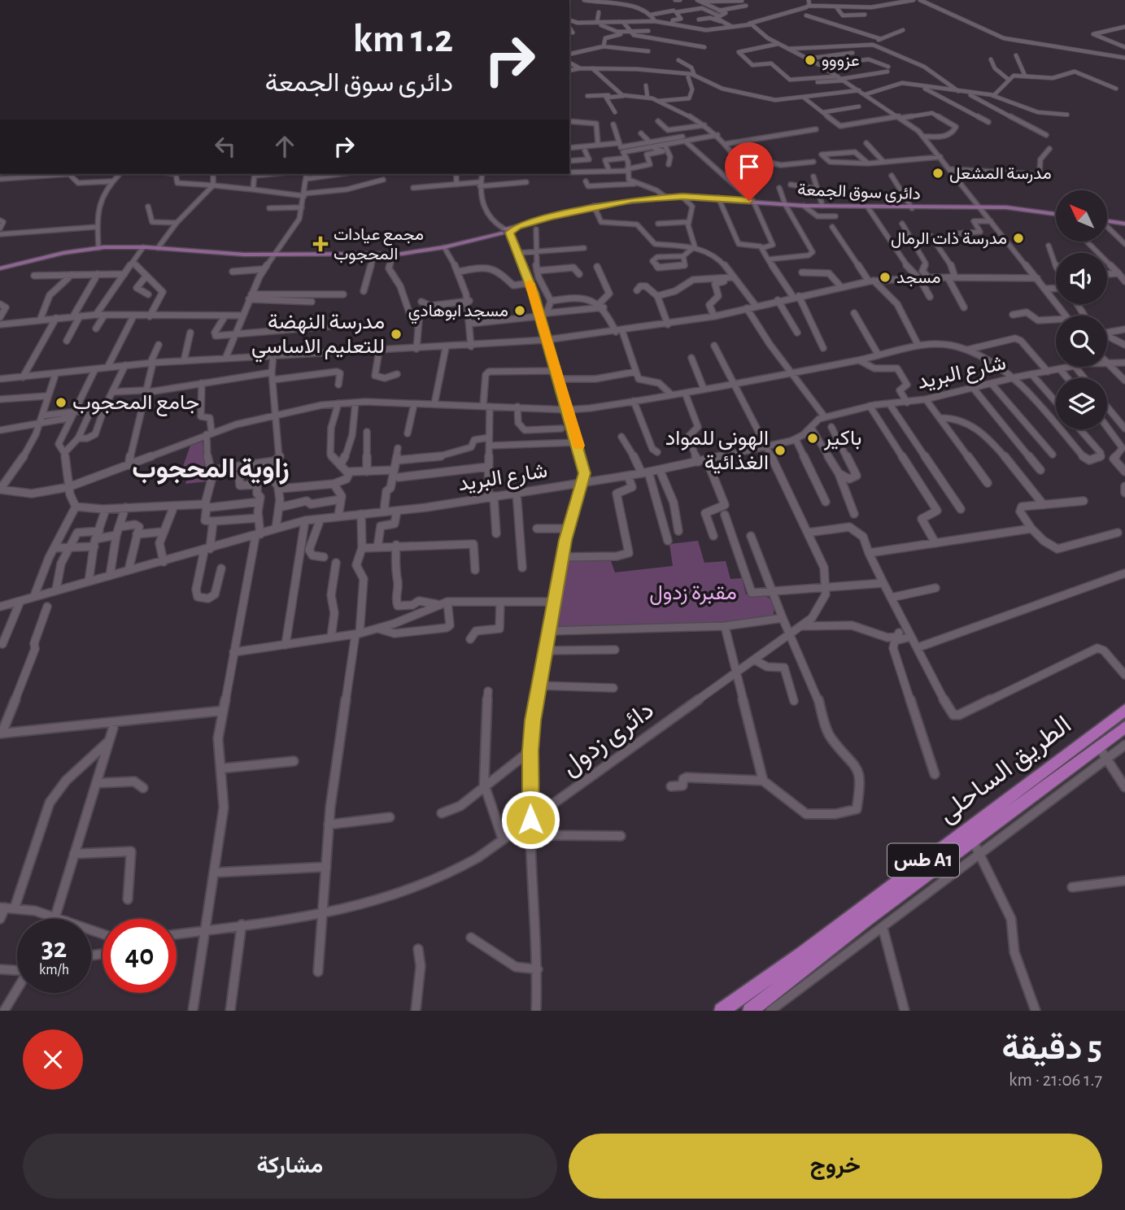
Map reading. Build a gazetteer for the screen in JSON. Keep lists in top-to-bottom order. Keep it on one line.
{"streets":{"highway":["الطريق الساحلى","طس A1"],"main road":["دائرى سوق الجمعة"],"street":["شارع البريد","دائرى زدول"]},"districts":["زاوية المحجوب"],"parks":["مقبرة زدول"],"places":{"other":["عزووو","مدرسة المشعل","مدرسة ذات الرمال","مسجد","مسجد ابوهادي","مدرسة النهضة للتعليم الاساسي","جامع المحجوب","باكير","الهونى للمواد الغذائية"],"health":["مجمع عيادات المحجوب"]},"north":"top left","page":{"turn":["1.2 km","دائرى سوق الجمعة"],"speed":"32 km/h","limit":"40","heading":["5 دقيقة","1.7 km · 21:06"],"buttons":["خروج","مشاركة"]}}
